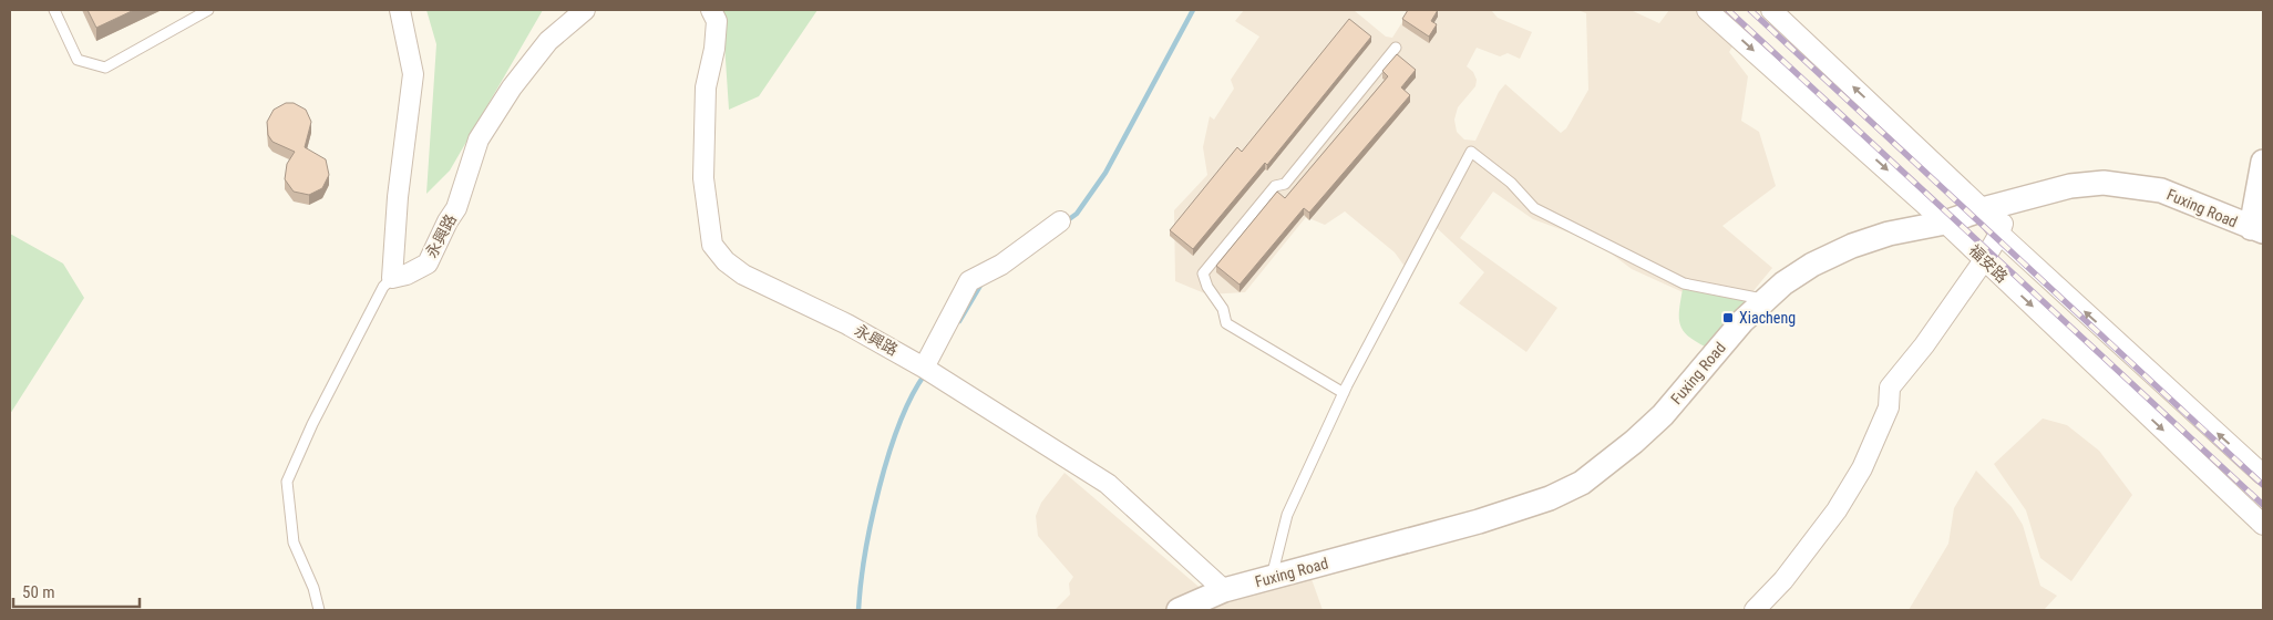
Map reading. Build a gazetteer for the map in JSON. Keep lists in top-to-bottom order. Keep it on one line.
{"streets":{"street":["Fuxing Road","永興路","福安路"]},"crossings":[["Fuxing Road","永興路"],["Fuxing Road","福安路"]],"places":{"transit":["Xiacheng"]},"scale_bar":"50 m"}
